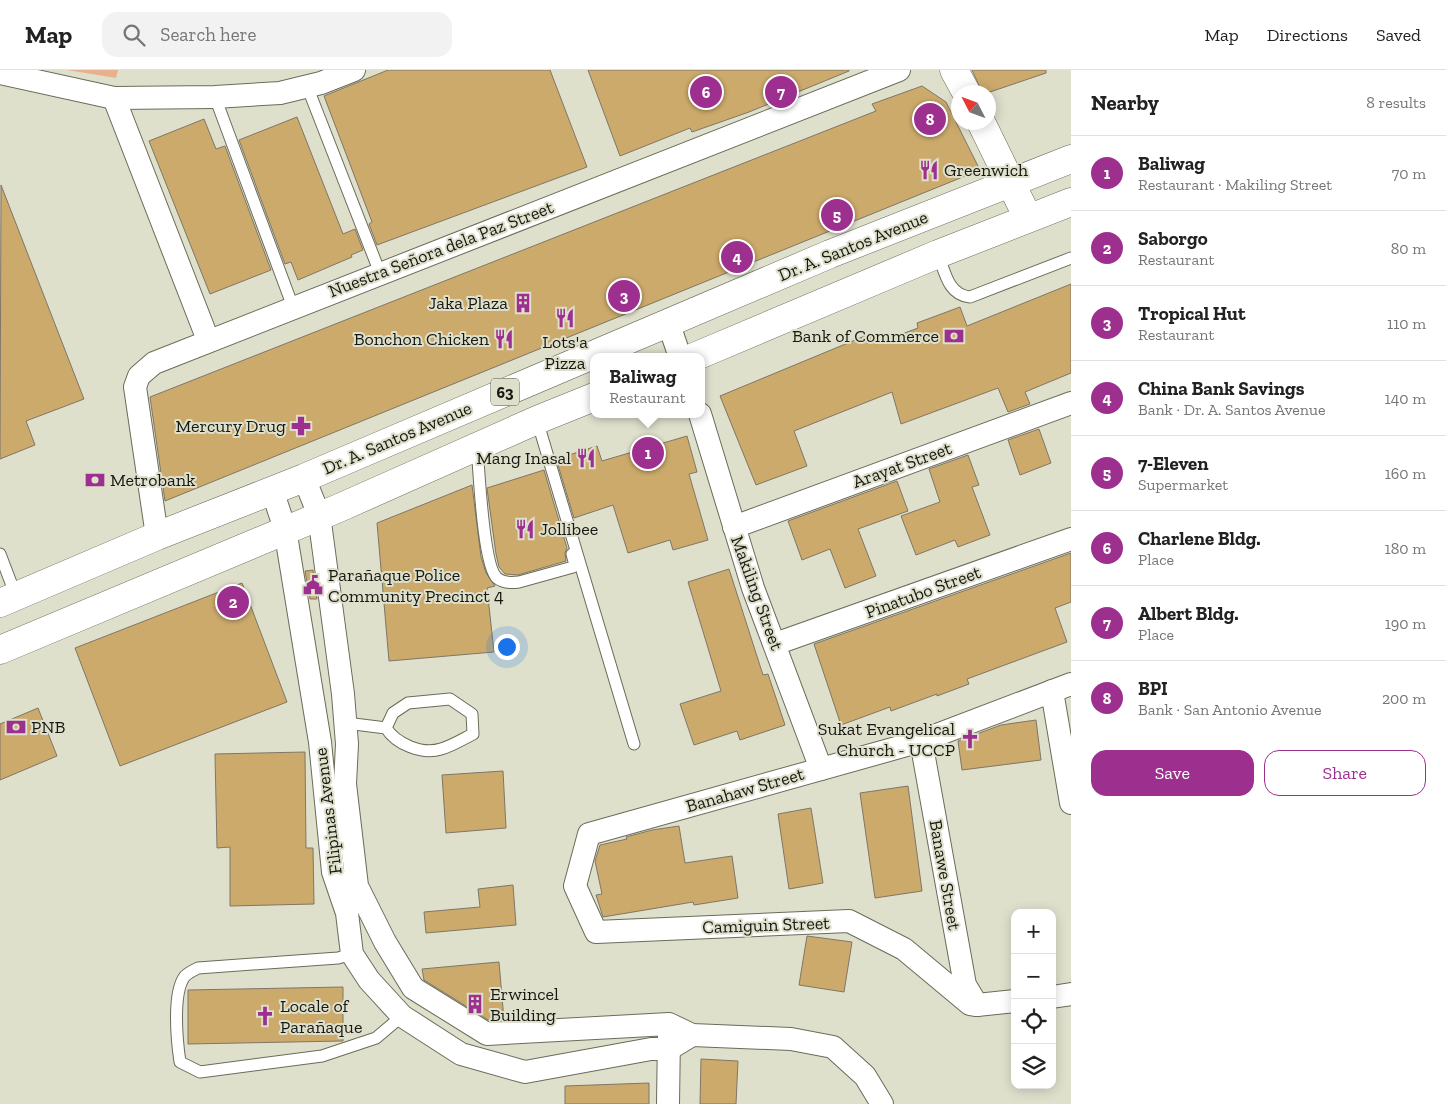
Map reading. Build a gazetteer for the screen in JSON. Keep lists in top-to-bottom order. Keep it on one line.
{"streets":{"main road":["Dr. A. Santos Avenue","63"],"street":["Nuestra Señora dela Paz Street","Arayat Street","Pinatubo Street","Makiling Street","Banahaw Street","Filipinas Avenue","Banawe Street","Camiguin Street"]},"crossings":[["Dr. A. Santos Avenue","Nuestra Señora dela Paz Street"],["Dr. A. Santos Avenue","Filipinas Avenue"],["63","Filipinas Avenue"],["Arayat Street","Makiling Street"],["Pinatubo Street","Makiling Street"],["Makiling Street","Banahaw Street"],["Banahaw Street","Banawe Street"],["Banahaw Street","Camiguin Street"],["Banawe Street","Camiguin Street"]],"places":{"restaurant":["Greenwich","Lots'a Pizza","Bonchon Chicken","Mang Inasal","Jollibee"],"building":["Jaka Plaza","Erwincel Building"],"bank":["Bank of Commerce","Metrobank","PNB"],"pharmacy":["Mercury Drug"],"public building":["Parañaque Police Community Precinct 4"],"church":["Sukat Evangelical Church - UCCP","Locale of Parañaque"]},"north":"top left","page":{"header":"Map","search":"Search here","nav":["Map","Directions","Saved"],"heading":["Nearby","8 results"],"pins":["6","7","8","5","4","3","1","2"],"list":[{"mark":"1","name":"Baliwag","note":"Restaurant · Makiling Street","value":"70 m"},{"mark":"2","name":"Saborgo","note":"Restaurant","value":"80 m"},{"mark":"3","name":"Tropical Hut","note":"Restaurant","value":"110 m"},{"mark":"4","name":"China Bank Savings","note":"Bank · Dr. A. Santos Avenue","value":"140 m"},{"mark":"5","name":"7-Eleven","note":"Supermarket","value":"160 m"},{"mark":"6","name":"Charlene Bldg.","note":"Place","value":"180 m"},{"mark":"7","name":"Albert Bldg.","note":"Place","value":"190 m"},{"mark":"8","name":"BPI","note":"Bank · San Antonio Avenue","value":"200 m"}],"popup":["Baliwag","Restaurant"],"buttons":["Save","Share"],"map_buttons":["+","−"]}}
